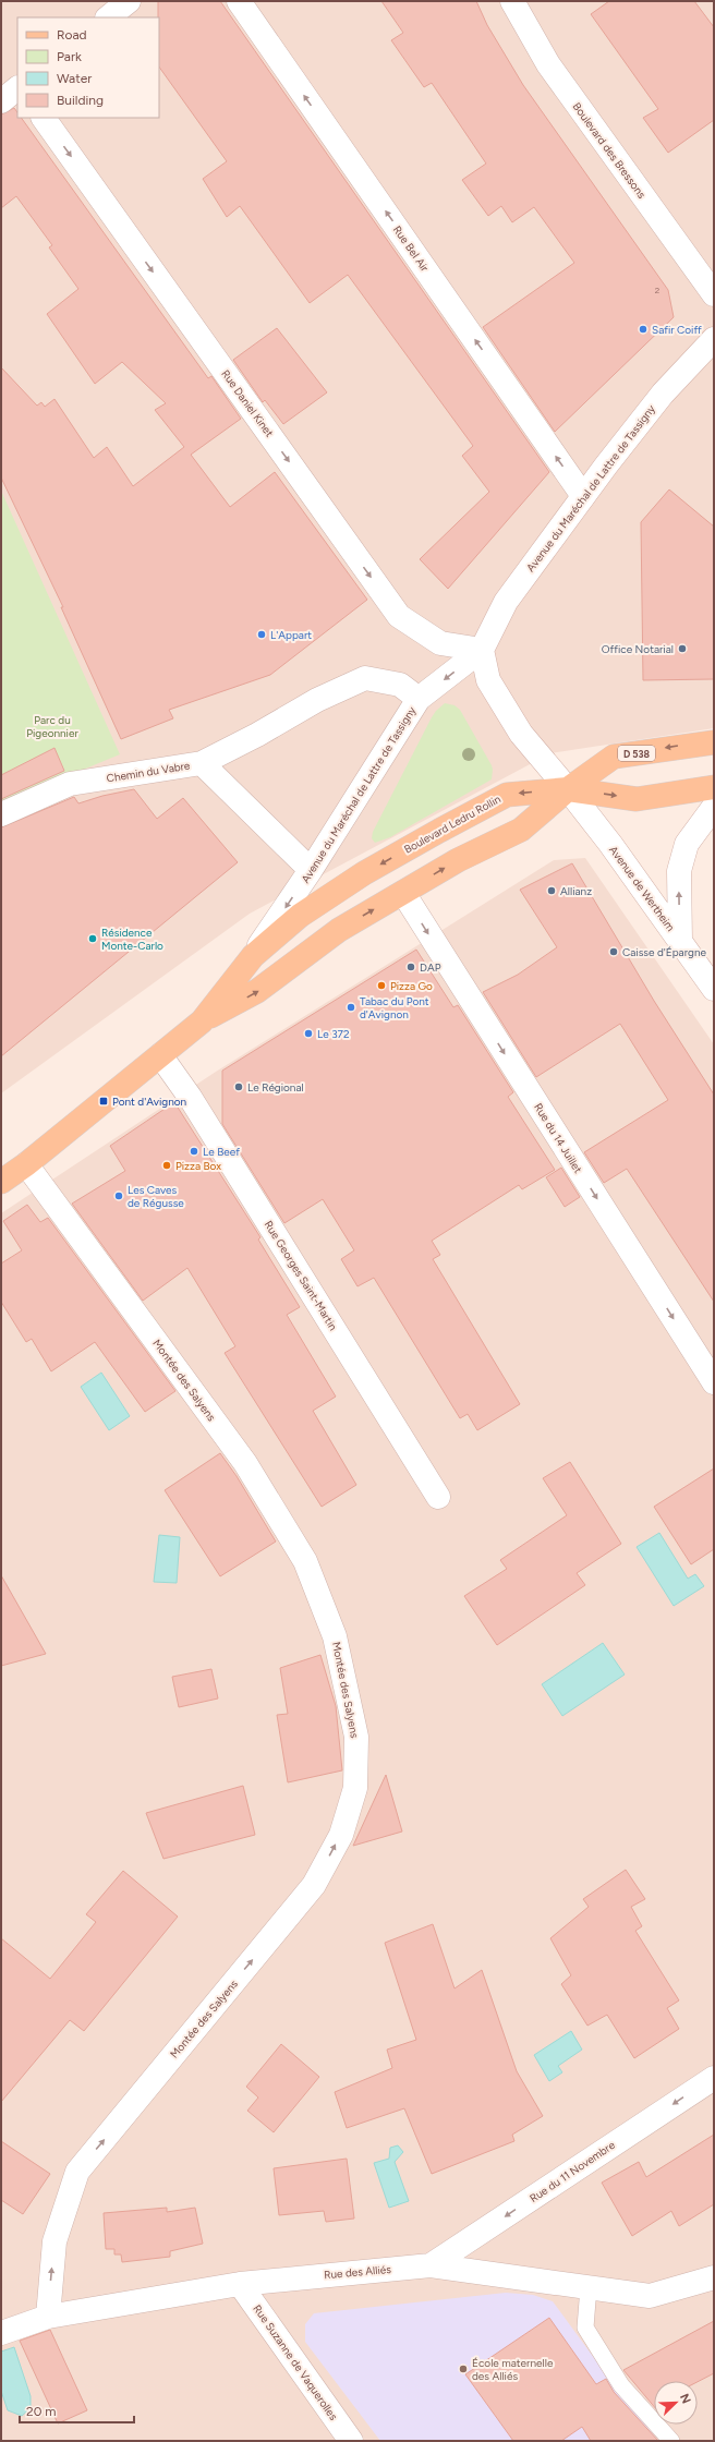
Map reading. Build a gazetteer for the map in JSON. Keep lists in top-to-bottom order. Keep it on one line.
{"streets":{"main road":["D 538","Boulevard Ledru Rollin"],"street":["Boulevard des Bressons","Rue Bel Air","Rue Daniel Kinet","Avenue du Maréchal de Lattre de Tassigny","Chemin du Vabre","Avenue de Wertheim","Rue du 14 Juillet","Rue Georges Saint-Martin","Montée des Salyens","Rue du 11 Novembre","Rue des Alliés","Rue Suzanne de Vaquerolles"]},"crossings":[["Rue Bel Air","Avenue du Maréchal de Lattre de Tassigny"],["Rue Daniel Kinet","Avenue du Maréchal de Lattre de Tassigny"],["Avenue du Maréchal de Lattre de Tassigny","Chemin du Vabre"],["Avenue du Maréchal de Lattre de Tassigny","Boulevard Ledru Rollin"],["D 538","Boulevard Ledru Rollin"],["D 538","Avenue de Wertheim"],["Boulevard Ledru Rollin","Avenue de Wertheim"],["Boulevard Ledru Rollin","Rue du 14 Juillet"],["Boulevard Ledru Rollin","Rue Georges Saint-Martin"],["Boulevard Ledru Rollin","Montée des Salyens"],["Montée des Salyens","Rue des Alliés"],["Rue du 11 Novembre","Rue des Alliés"],["Rue des Alliés","Rue Suzanne de Vaquerolles"]],"one_way":["Rue Bel Air","Rue Daniel Kinet","Rue du 14 Juillet","Montée des Salyens","Rue du 11 Novembre"],"parks":["Parc du Pigeonnier"],"places":{"other":["Safir Coiff","L'Appart","Office Notarial","Allianz","Résidence Monte-Carlo","Caisse d'Épargne","DAP","Pizza Go","Tabac du Pont d'Avignon","Le 372","Le Régional","Le Beef","Pizza Box","Les Caves de Régusse","École maternelle des Alliés"],"transit":["Pont d'Avignon"]},"house_numbers":["2"],"legend":["Road","Park","Water","Building"],"scale_bar":"20 m","north":"top right"}
